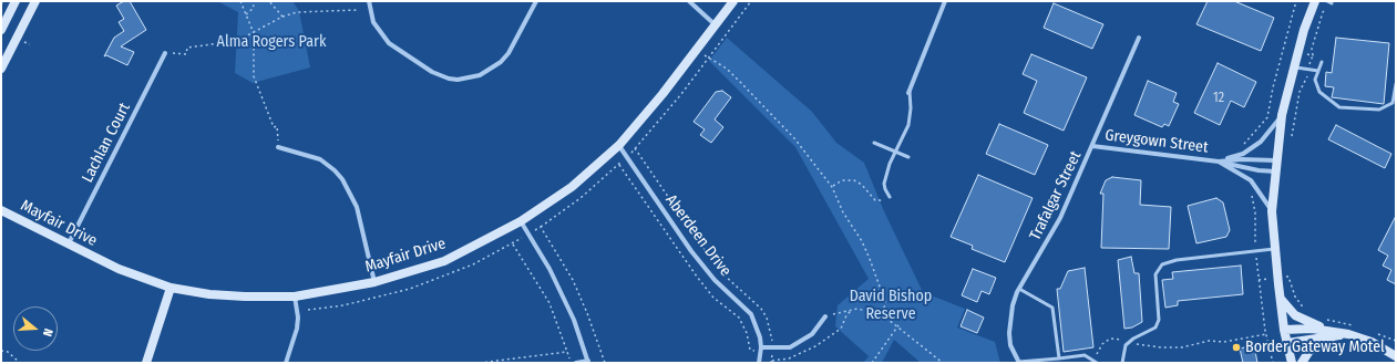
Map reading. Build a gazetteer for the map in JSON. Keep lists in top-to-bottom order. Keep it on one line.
{"streets":{"street":["Greygown Street","Lachlan Court","Trafalgar Street","Mayfair Drive","Aberdeen Drive"]},"crossings":[["Greygown Street","Trafalgar Street"],["Lachlan Court","Mayfair Drive"],["Mayfair Drive","Aberdeen Drive"]],"parks":["Alma Rogers Park","David Bishop Reserve"],"places":["Border Gateway Motel"],"house_numbers":["12"],"north":"right"}
